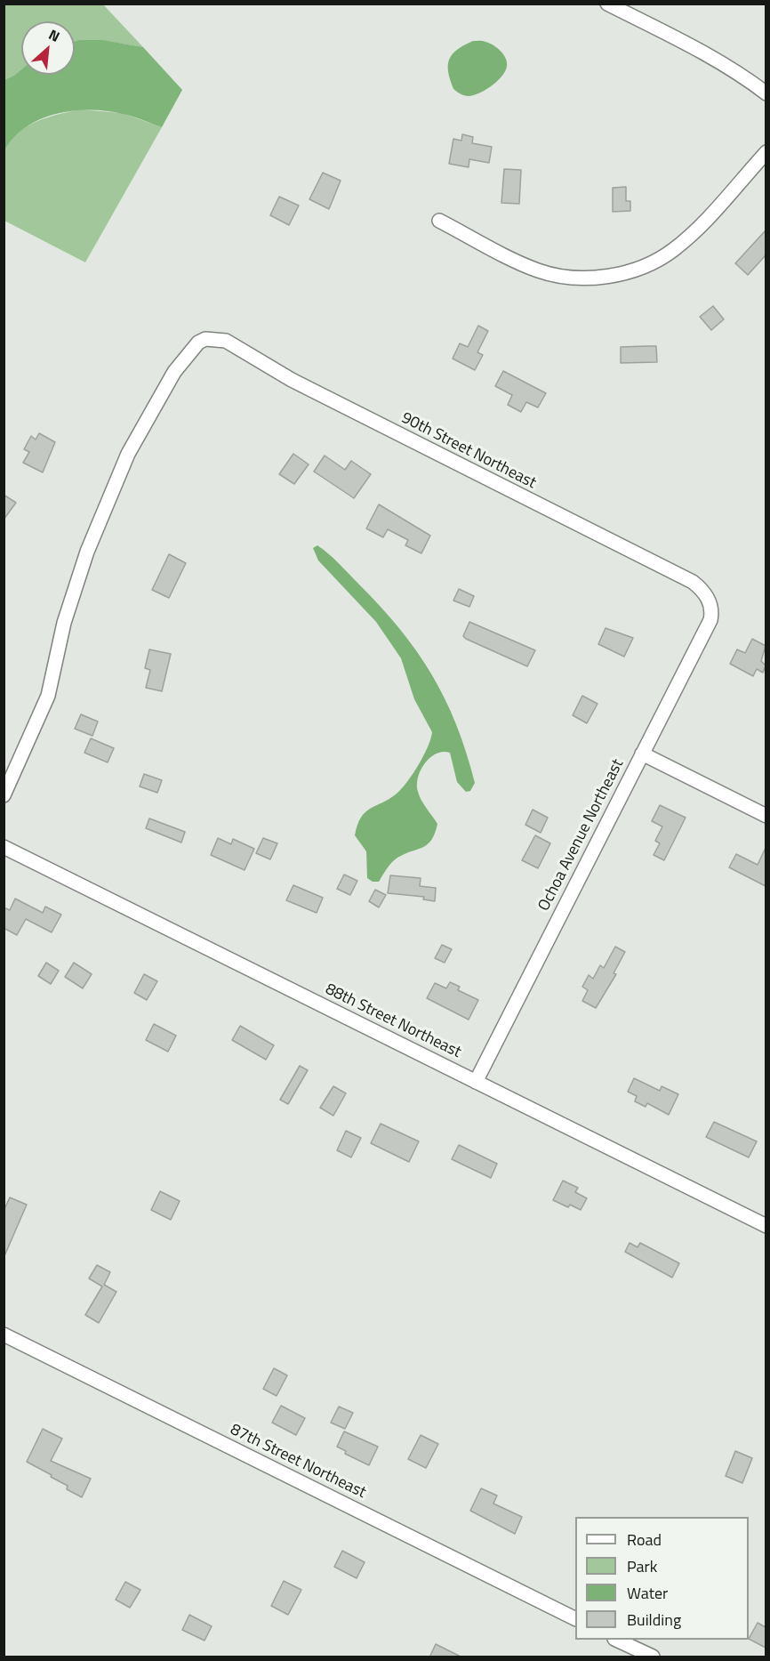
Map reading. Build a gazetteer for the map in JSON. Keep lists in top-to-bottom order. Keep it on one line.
{"streets":{"street":["90th Street Northeast","Ochoa Avenue Northeast","88th Street Northeast","87th Street Northeast"]},"crossings":[["90th Street Northeast","Ochoa Avenue Northeast"],["Ochoa Avenue Northeast","88th Street Northeast"]],"legend":["Road","Park","Water","Building"],"north":"top right"}
